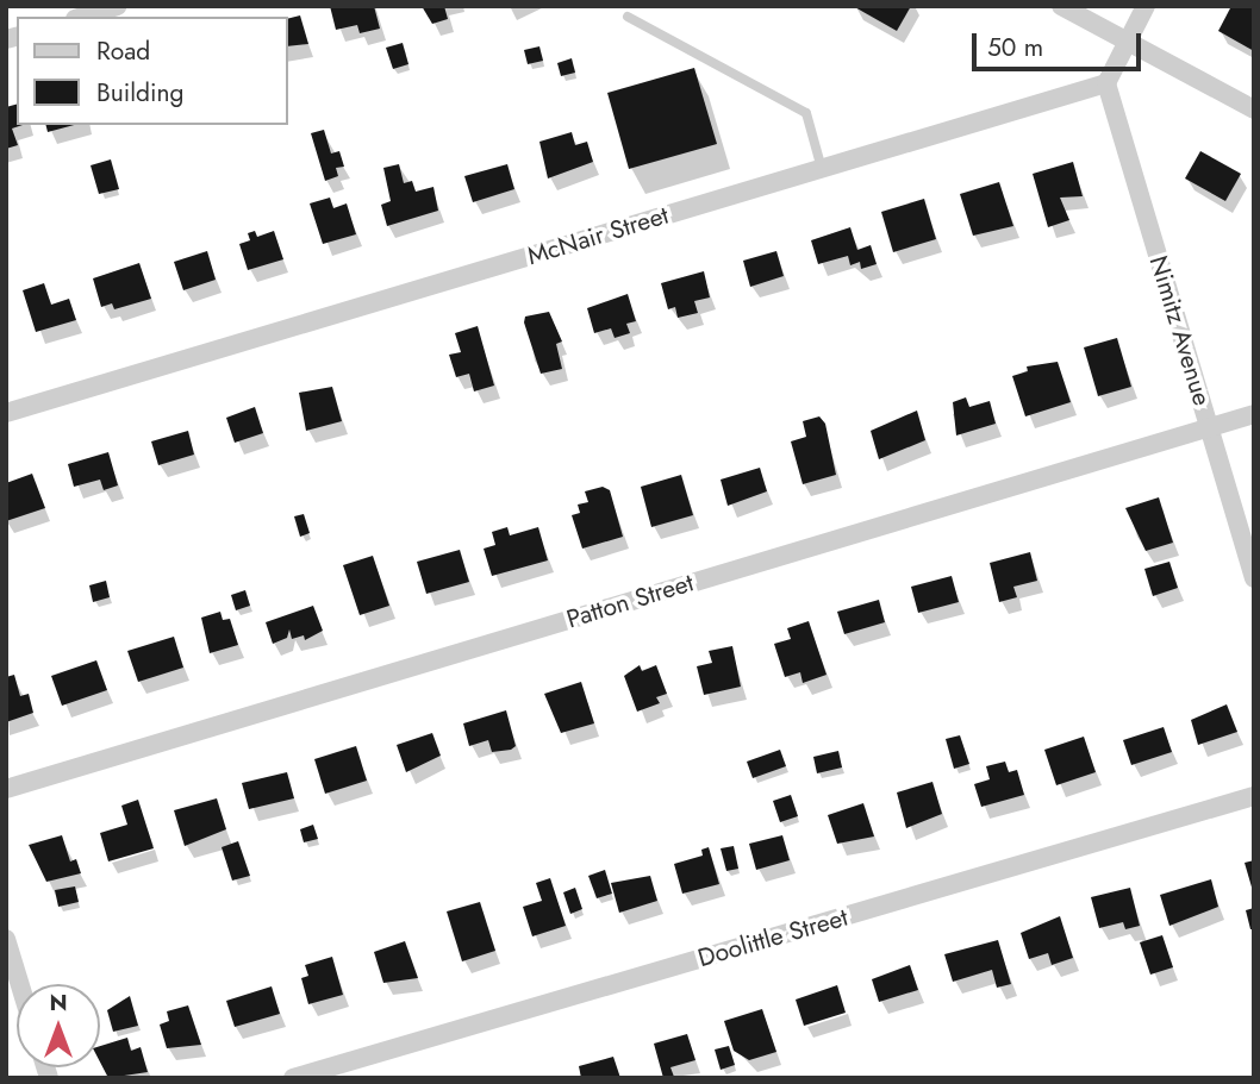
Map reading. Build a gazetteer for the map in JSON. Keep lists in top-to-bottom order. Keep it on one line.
{"streets":{"street":["McNair Street","Nimitz Avenue","Patton Street","Doolittle Street"]},"crossings":[["McNair Street","Nimitz Avenue"],["Nimitz Avenue","Patton Street"]],"legend":["Road","Building"],"scale_bar":"50 m","north":"top"}
